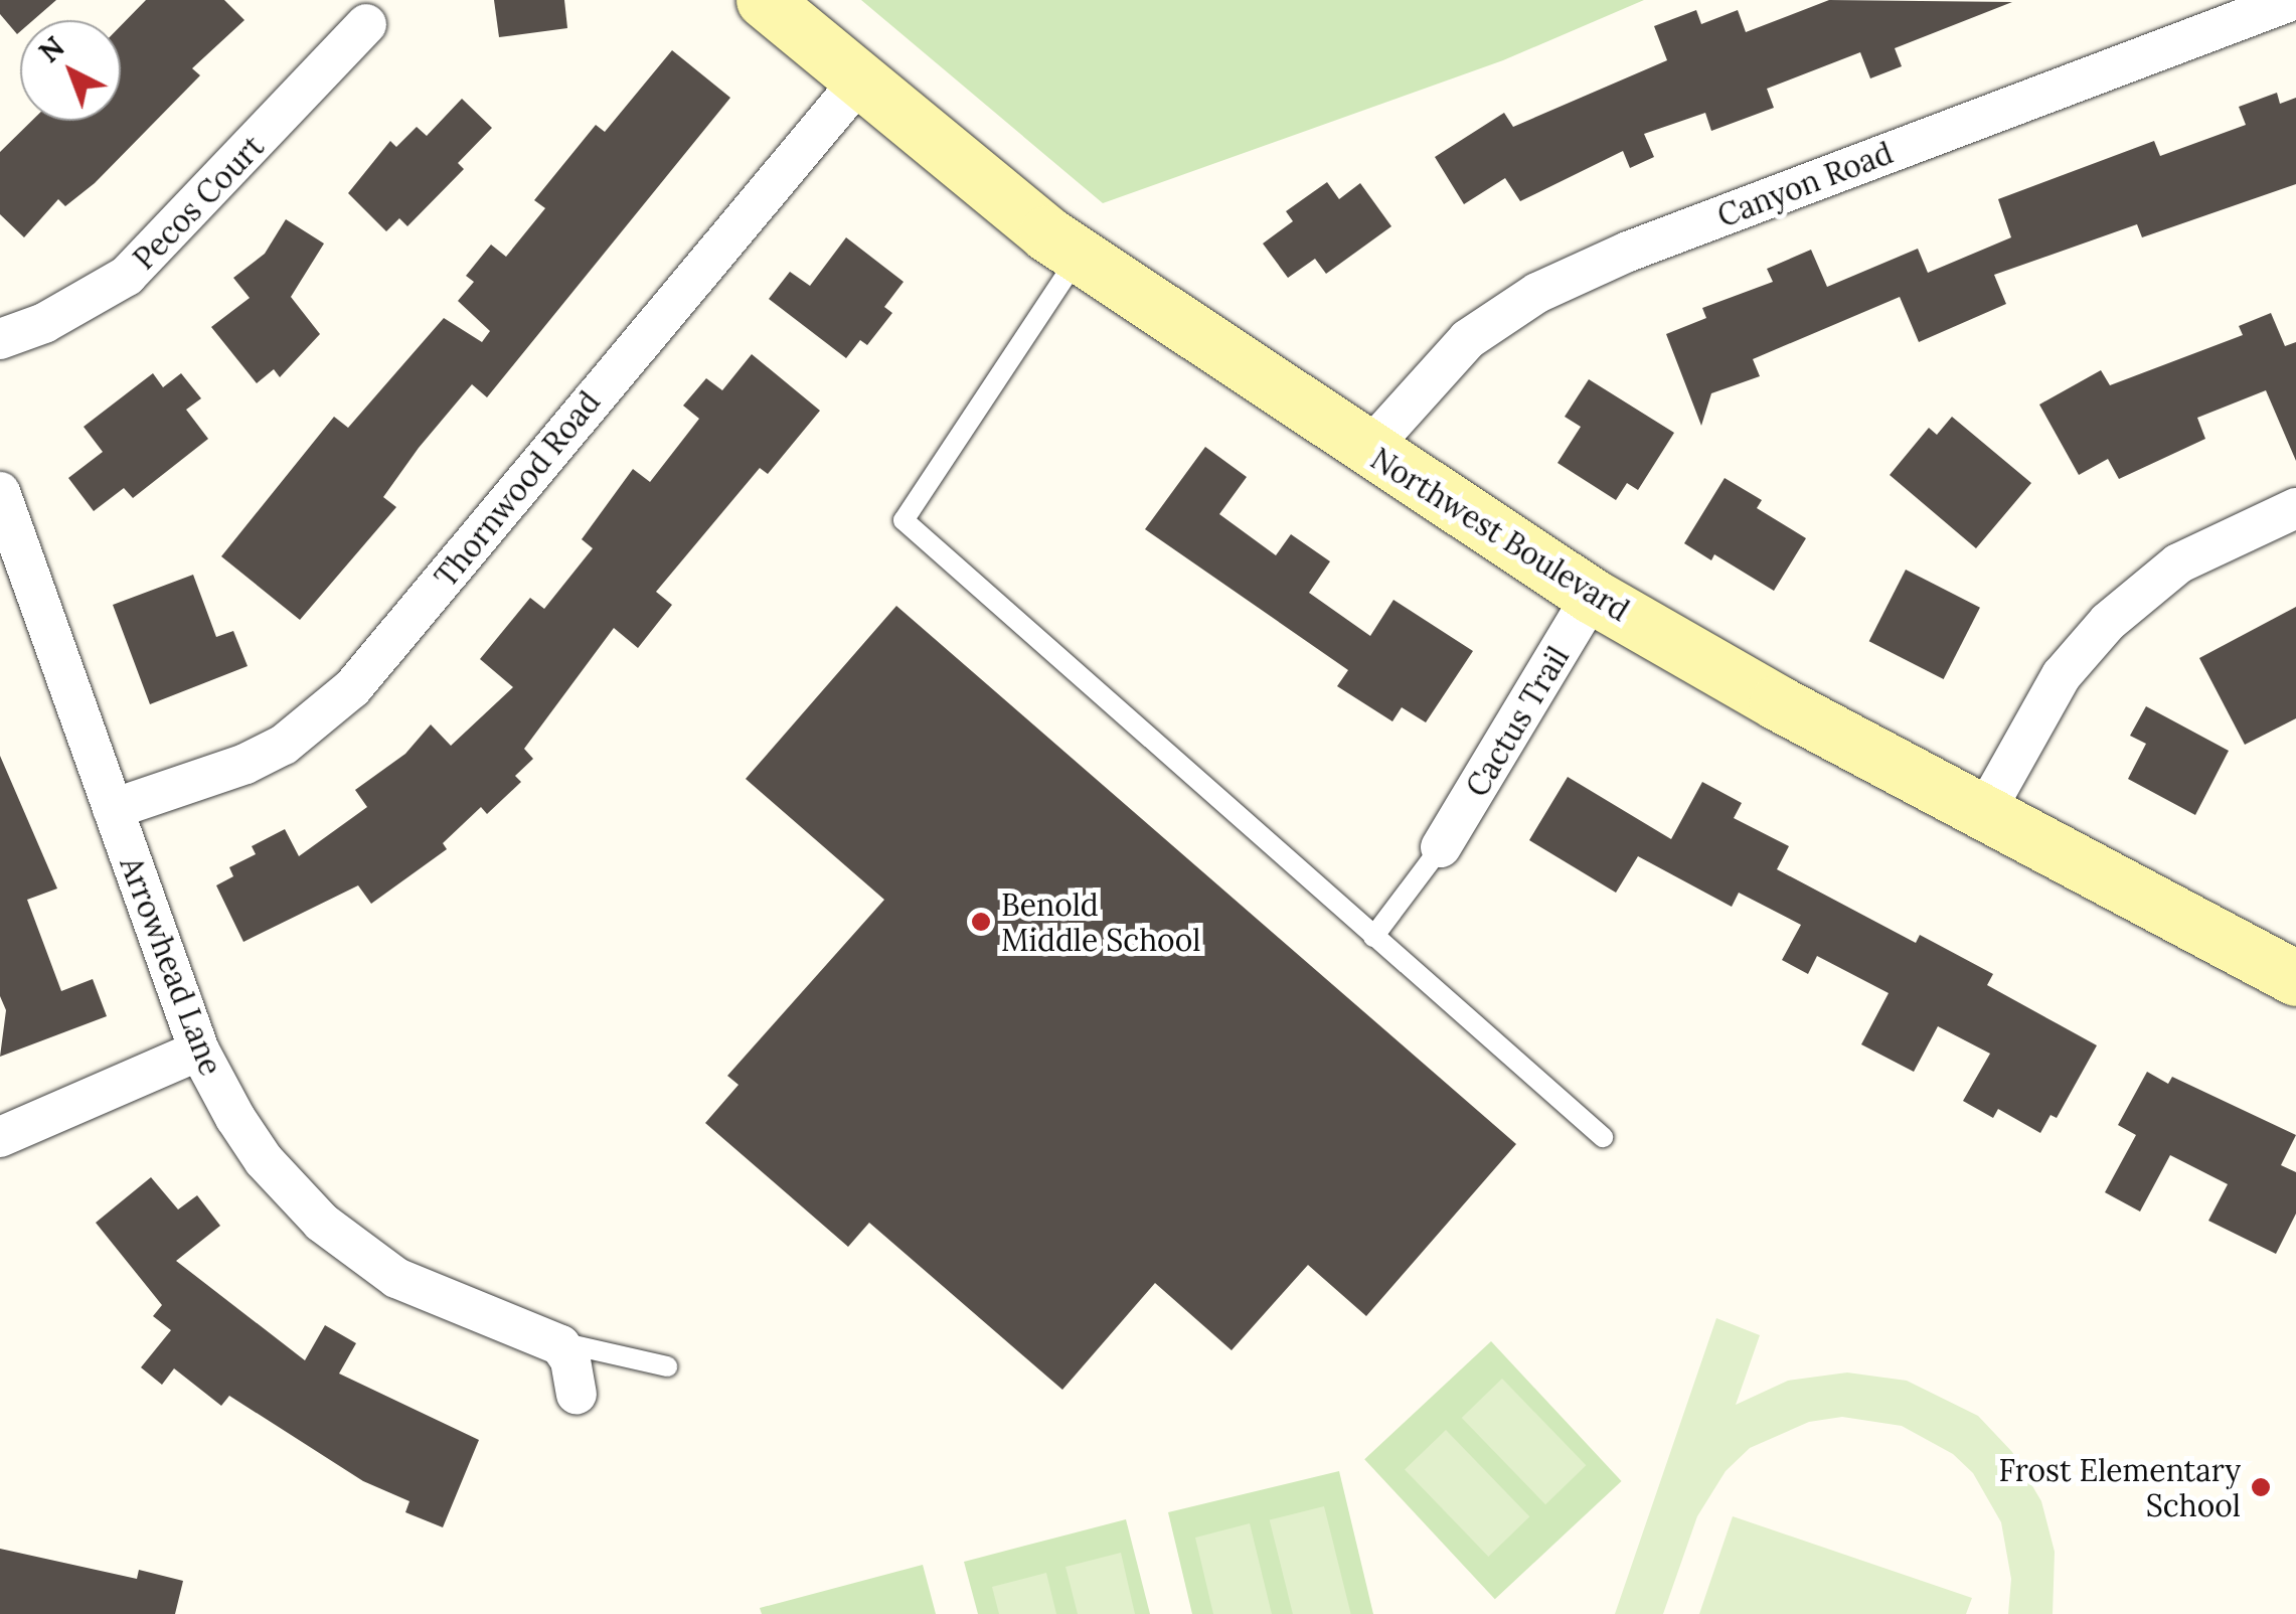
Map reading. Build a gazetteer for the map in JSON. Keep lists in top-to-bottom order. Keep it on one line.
{"streets":{"street":["Canyon Road","Pecos Court","Thornwood Road","Northwest Boulevard","Cactus Trail","Arrowhead Lane"]},"crossings":[["Canyon Road","Northwest Boulevard"],["Thornwood Road","Northwest Boulevard"],["Thornwood Road","Arrowhead Lane"],["Northwest Boulevard","Cactus Trail"]],"places":["Benold Middle School","Frost Elementary School"],"north":"top left"}
